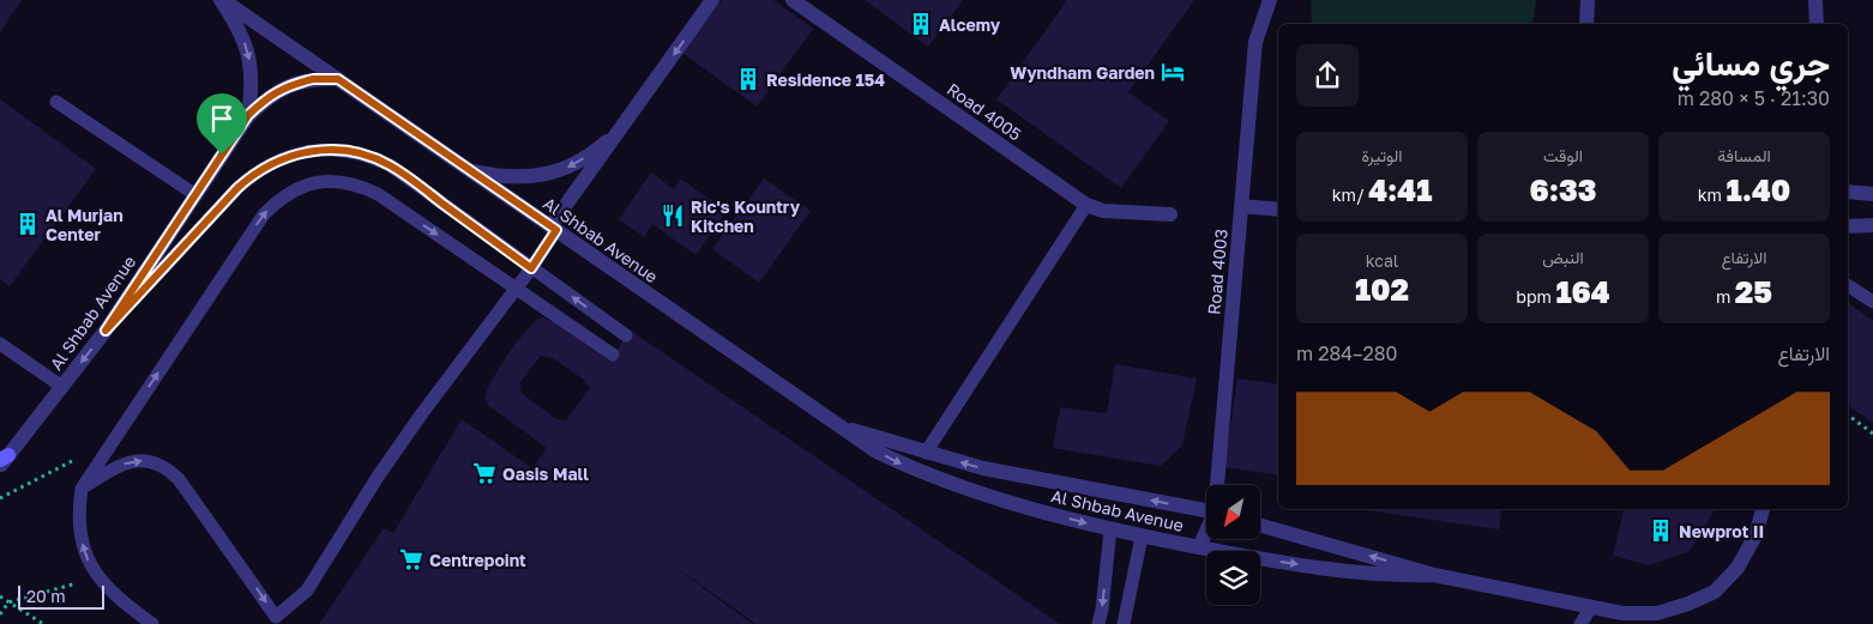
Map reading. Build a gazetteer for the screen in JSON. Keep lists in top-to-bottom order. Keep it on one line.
{"streets":{"street":["Road 4005","Al Shbab Avenue","Road 4003"]},"crossings":[["Al Shbab Avenue","Road 4003"]],"places":{"building":["Alcemy","Residence 154","Al Murjan Center","Newprot II"],"hotel":["Wyndham Garden"],"restaurant":["Ric's Kountry Kitchen"],"supermarket":["Oasis Mall","Centrepoint"]},"scale_bar":"20 m","north":"bottom left","page":{"heading":["جري مسائي","21:30 · 5 × 280 m"],"stats":[["المسافة","1.40 km"],["الوقت","6:33"],["الوتيرة","4:41 /km"],["الارتفاع","25 m"],["النبض","164 bpm"],["kcal","102"]],"chart":["الارتفاع","280–284 m"],"scale":"20 m"}}
